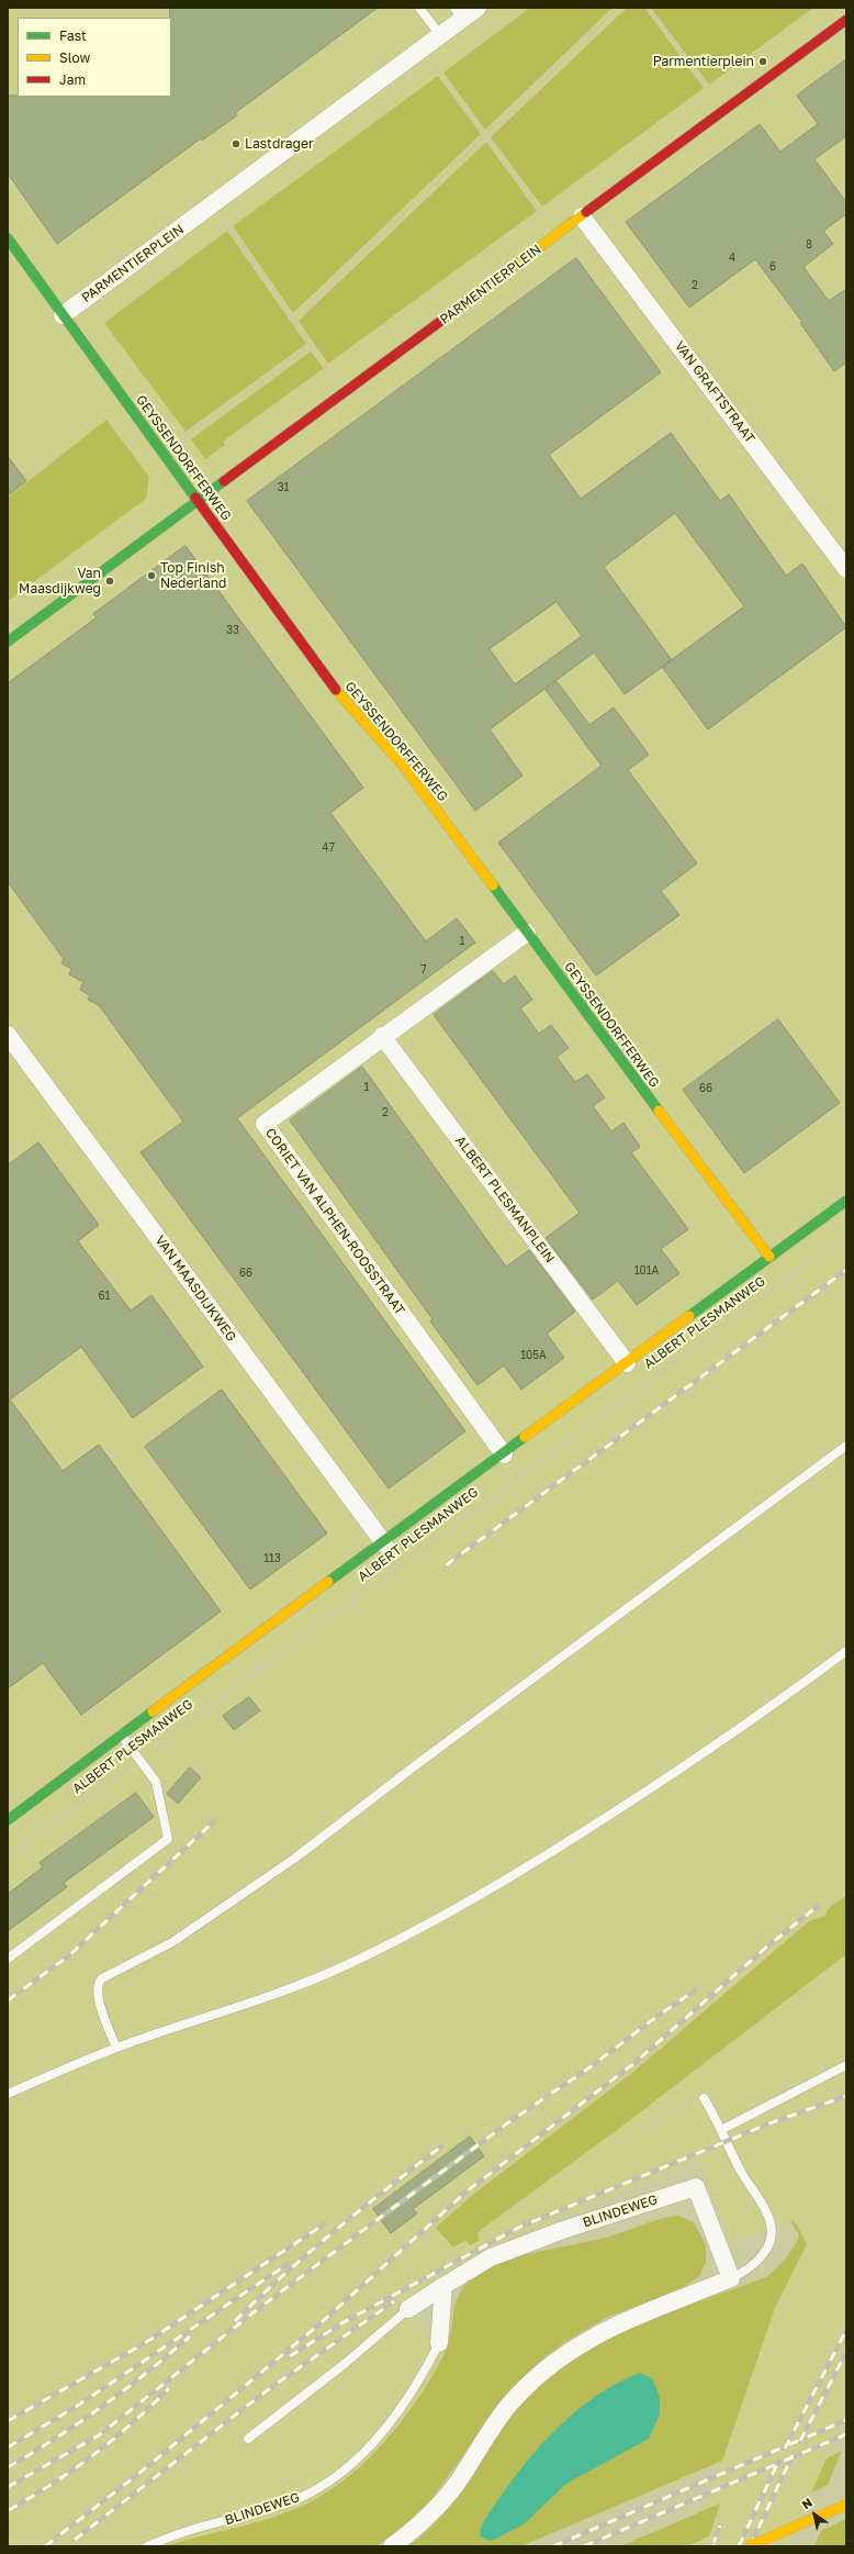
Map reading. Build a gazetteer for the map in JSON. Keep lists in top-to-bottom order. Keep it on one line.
{"streets":{"street":["PARMENTIERPLEIN","VAN GRAFTSTRAAT","GEYSSENDORFFERWEG","ALBERT PLESMANPLEIN","CORIET VAN ALPHEN-ROOSSTRAAT","VAN MAASDIJKWEG","ALBERT PLESMANWEG","BLINDEWEG"]},"crossings":[["PARMENTIERPLEIN","VAN GRAFTSTRAAT"],["PARMENTIERPLEIN","GEYSSENDORFFERWEG"],["GEYSSENDORFFERWEG","CORIET VAN ALPHEN-ROOSSTRAAT"],["GEYSSENDORFFERWEG","ALBERT PLESMANWEG"],["ALBERT PLESMANPLEIN","CORIET VAN ALPHEN-ROOSSTRAAT"],["ALBERT PLESMANPLEIN","ALBERT PLESMANWEG"],["CORIET VAN ALPHEN-ROOSSTRAAT","ALBERT PLESMANWEG"],["VAN MAASDIJKWEG","ALBERT PLESMANWEG"]],"places":["Parmentierplein","Lastdrager","Top Finish Nederland","Van Maasdijkweg"],"house_numbers":["8","4","6","2","31","33","47","1","7","1","66","2","101A","66","61","105A","113"],"legend":["Fast","Slow","Jam"],"north":"top left"}
